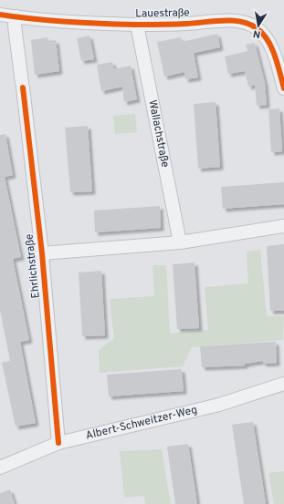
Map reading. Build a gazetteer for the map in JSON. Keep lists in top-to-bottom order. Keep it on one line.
{"streets":{"street":["Lauestraße","Wallachstraße","Ehrlichstraße","Albert-Schweitzer-Weg"]},"crossings":[["Lauestraße","Wallachstraße"],["Lauestraße","Ehrlichstraße"],["Ehrlichstraße","Albert-Schweitzer-Weg"]],"north":"bottom"}
